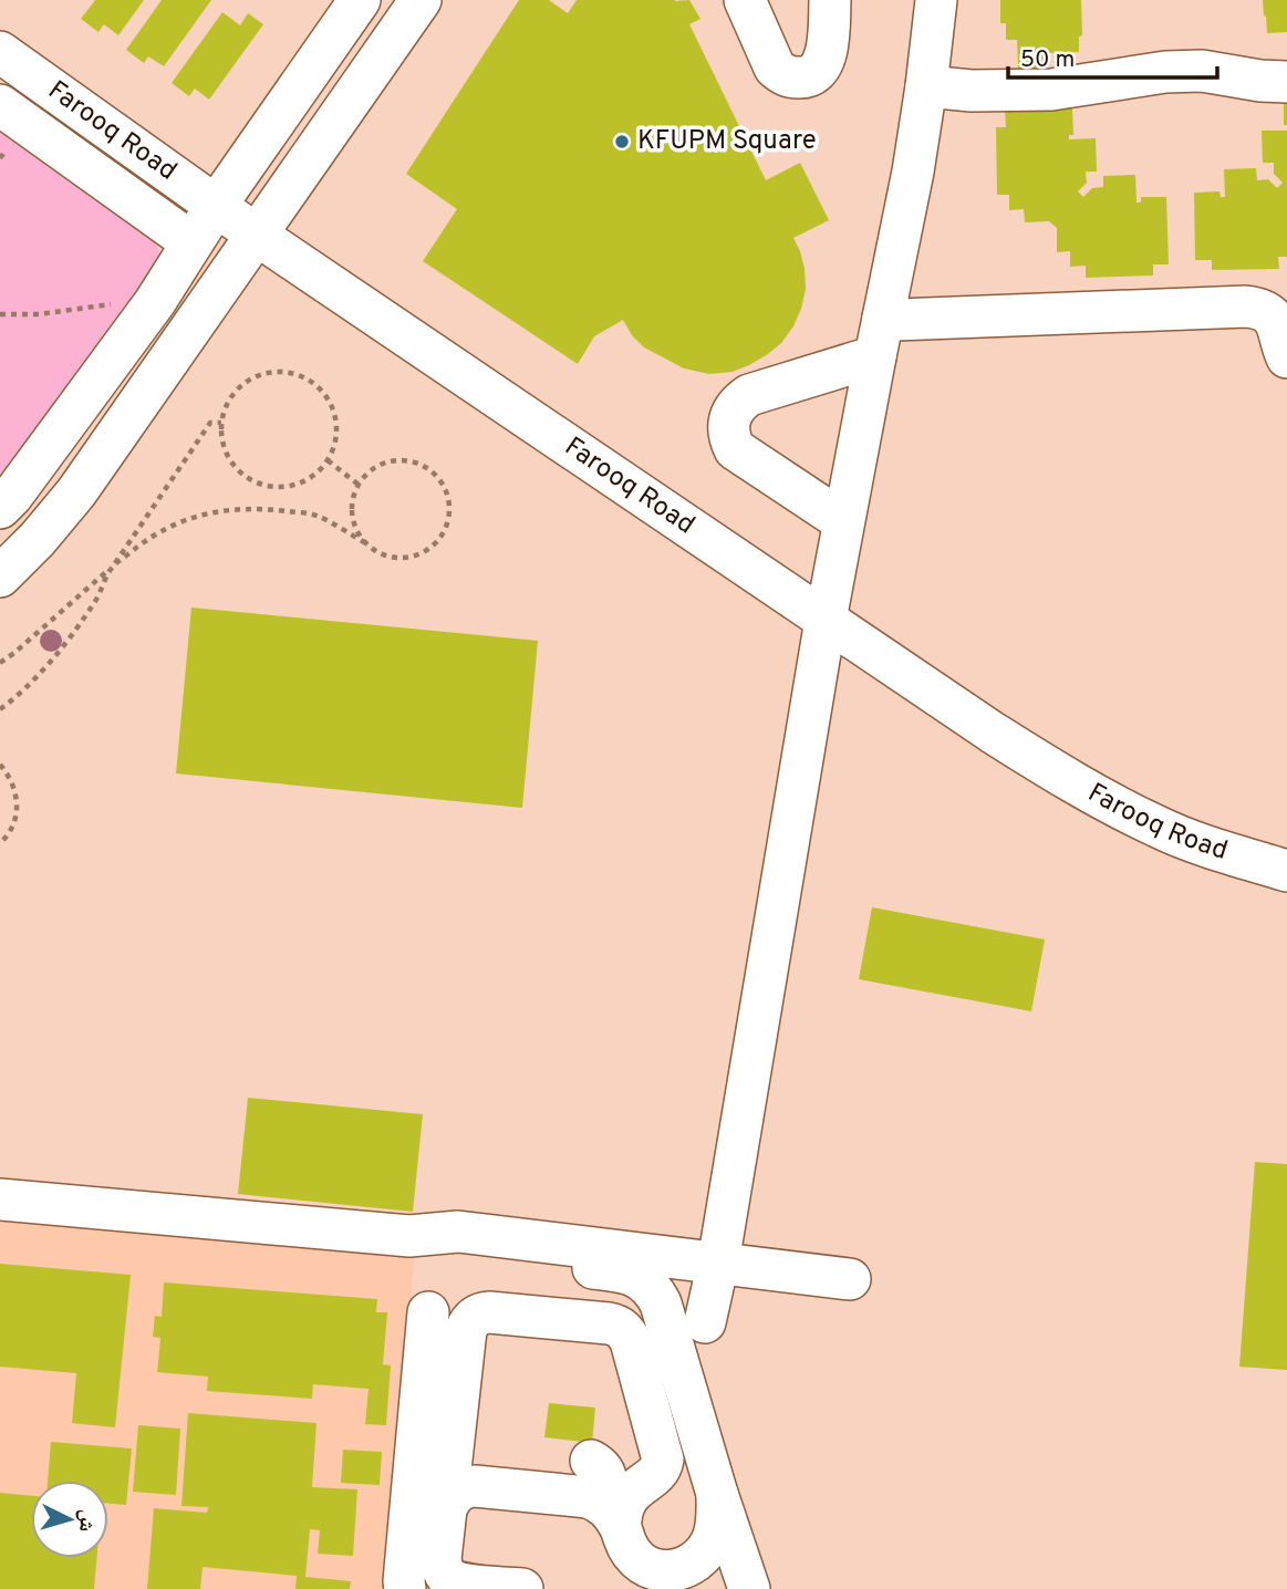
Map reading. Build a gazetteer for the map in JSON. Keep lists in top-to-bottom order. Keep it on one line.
{"streets":{"street":["Farooq Road"]},"places":["KFUPM Square"],"scale_bar":"50 m","north":"right"}
